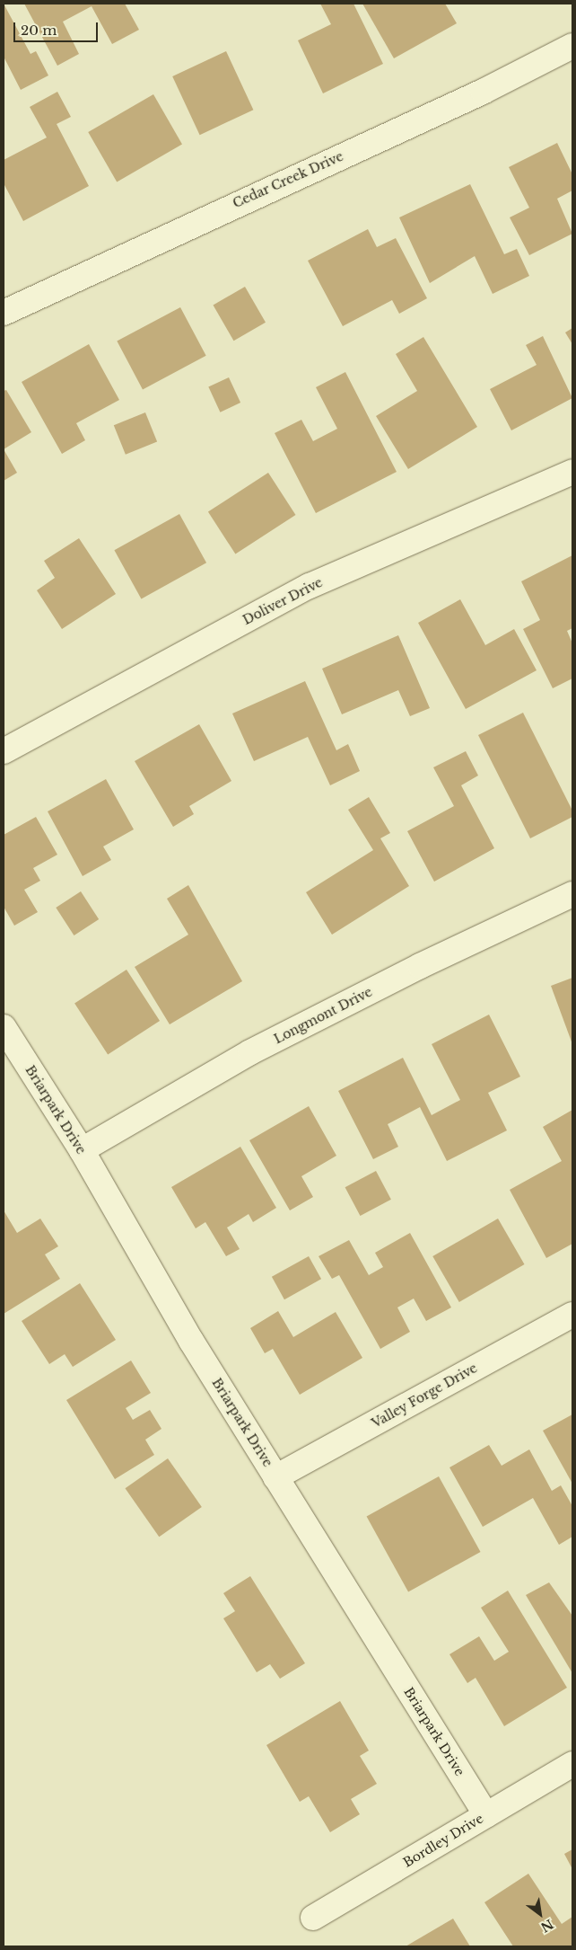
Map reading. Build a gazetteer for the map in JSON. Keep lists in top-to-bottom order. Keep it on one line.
{"streets":{"street":["Cedar Creek Drive","Doliver Drive","Longmont Drive","Briarpark Drive","Valley Forge Drive","Bordley Drive"]},"crossings":[["Longmont Drive","Briarpark Drive"],["Briarpark Drive","Valley Forge Drive"],["Briarpark Drive","Bordley Drive"]],"scale_bar":"20 m","north":"bottom right"}
